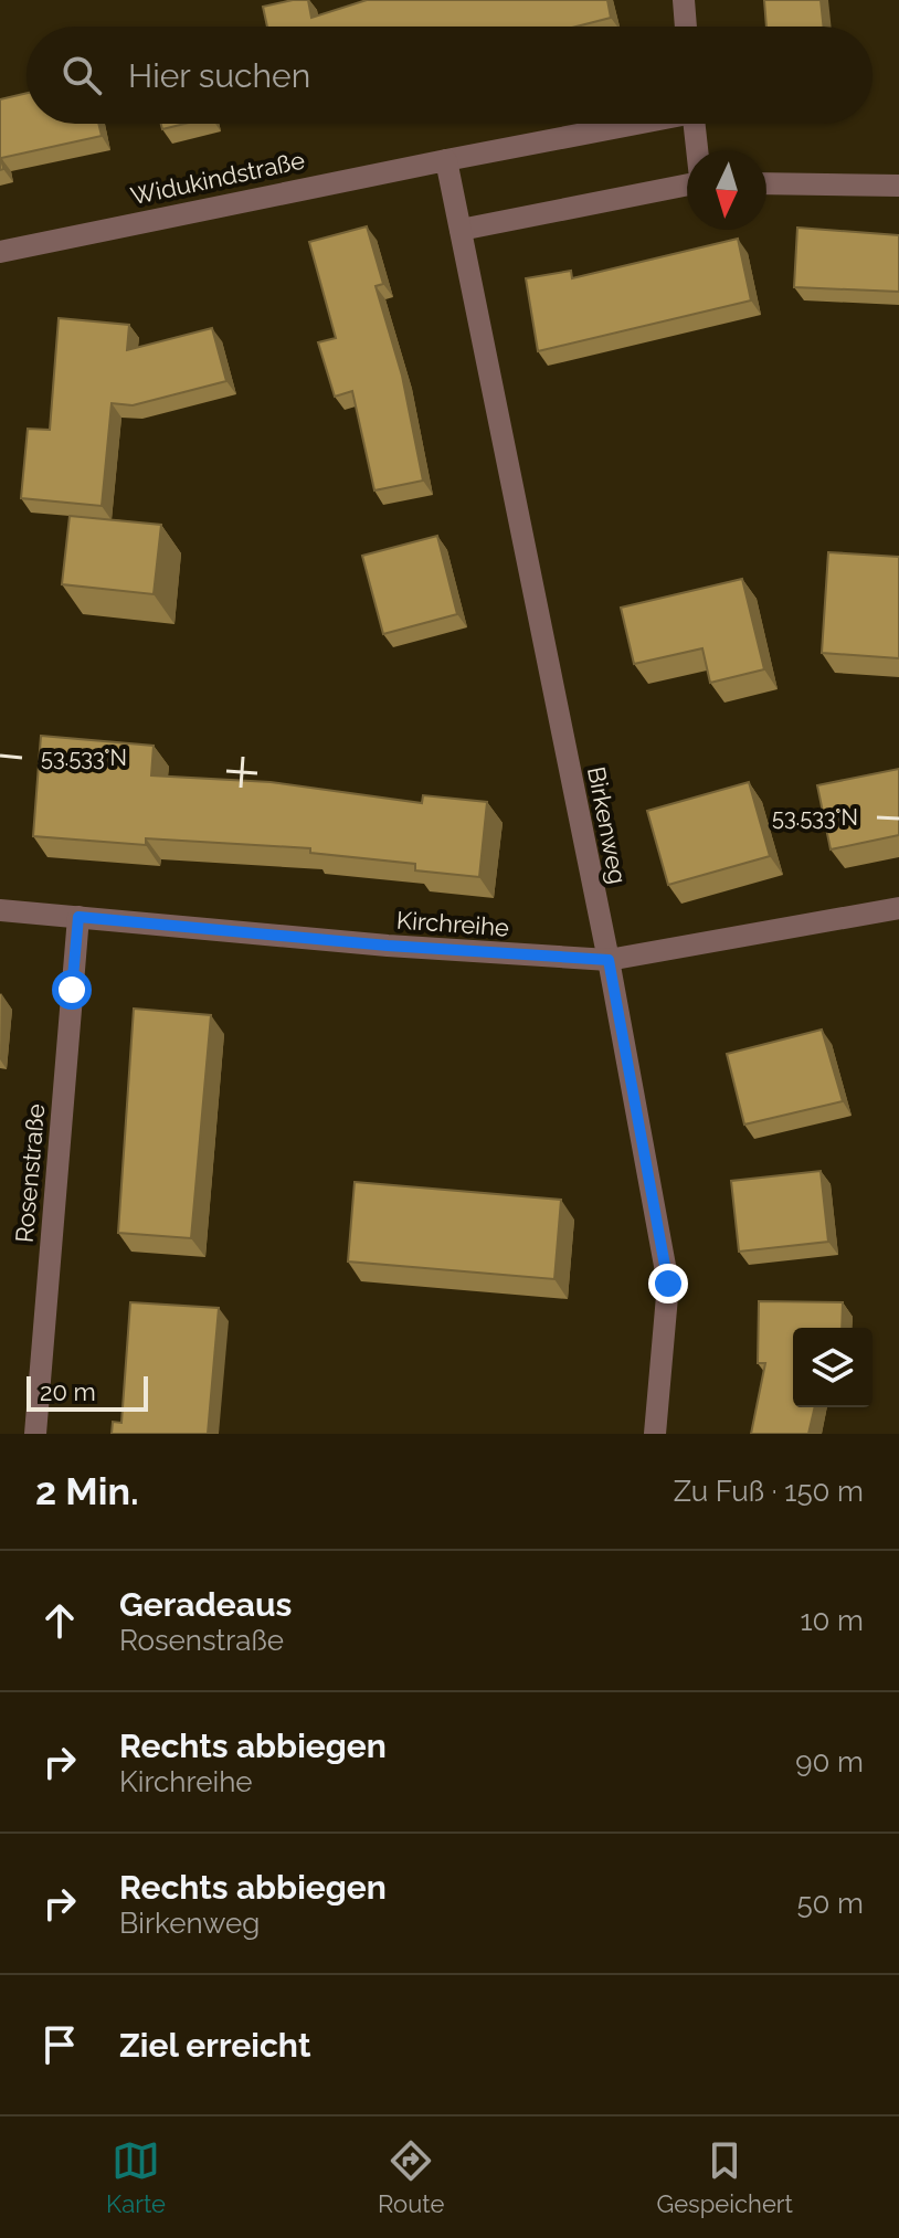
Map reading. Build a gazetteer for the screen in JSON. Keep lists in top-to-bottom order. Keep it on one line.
{"streets":{"street":["Widukindstraße","Birkenweg","Kirchreihe","Rosenstraße"]},"crossings":[["Birkenweg","Kirchreihe"],["Kirchreihe","Rosenstraße"]],"scale_bar":"20 m","north":"bottom","page":{"search":"Hier suchen","scale":"20 m","heading":["2 Min.","Zu Fuß · 150 m"],"list":[["Geradeaus","Rosenstraße","10 m"],["Rechts abbiegen","Kirchreihe","90 m"],["Rechts abbiegen","Birkenweg","50 m"],"Ziel erreicht"],"nav":["Karte","Route","Gespeichert"]},"coordinates":["53.533°N"]}
